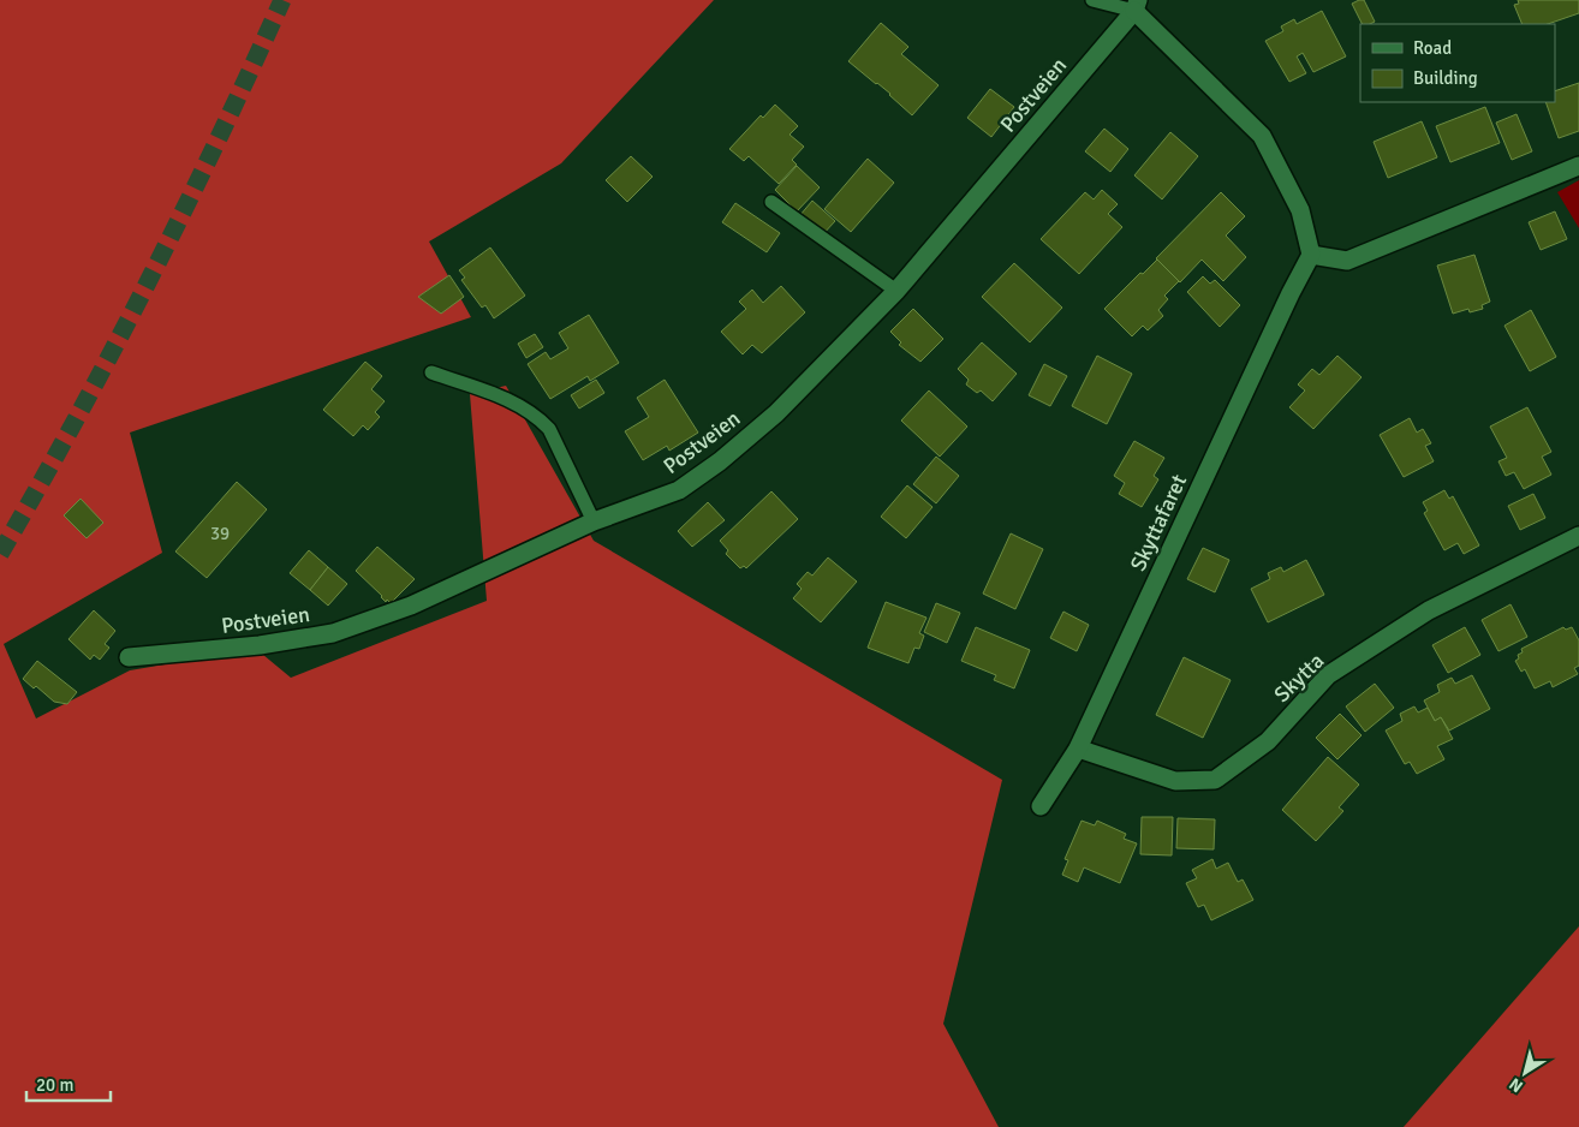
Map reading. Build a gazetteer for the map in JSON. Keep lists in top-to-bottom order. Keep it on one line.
{"streets":{"street":["Postveien","Skyttafaret","Skytta"]},"crossings":[["Skyttafaret","Skytta"]],"house_numbers":["39"],"legend":["Road","Building"],"scale_bar":"20 m","north":"bottom left"}
